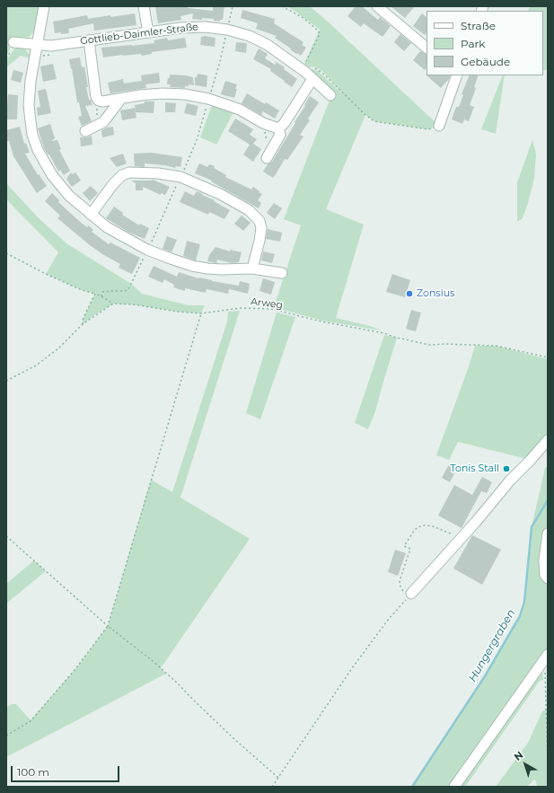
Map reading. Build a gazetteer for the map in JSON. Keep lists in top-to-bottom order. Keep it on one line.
{"streets":{"street":["Gottlieb-Daimler-Straße"],"path":["Arweg"]},"water":["Hungergraben"],"places":["Zonsius","Tonis Stall"],"legend":["Straße","Park","Gebäude"],"scale_bar":"100 m","north":"top left"}
